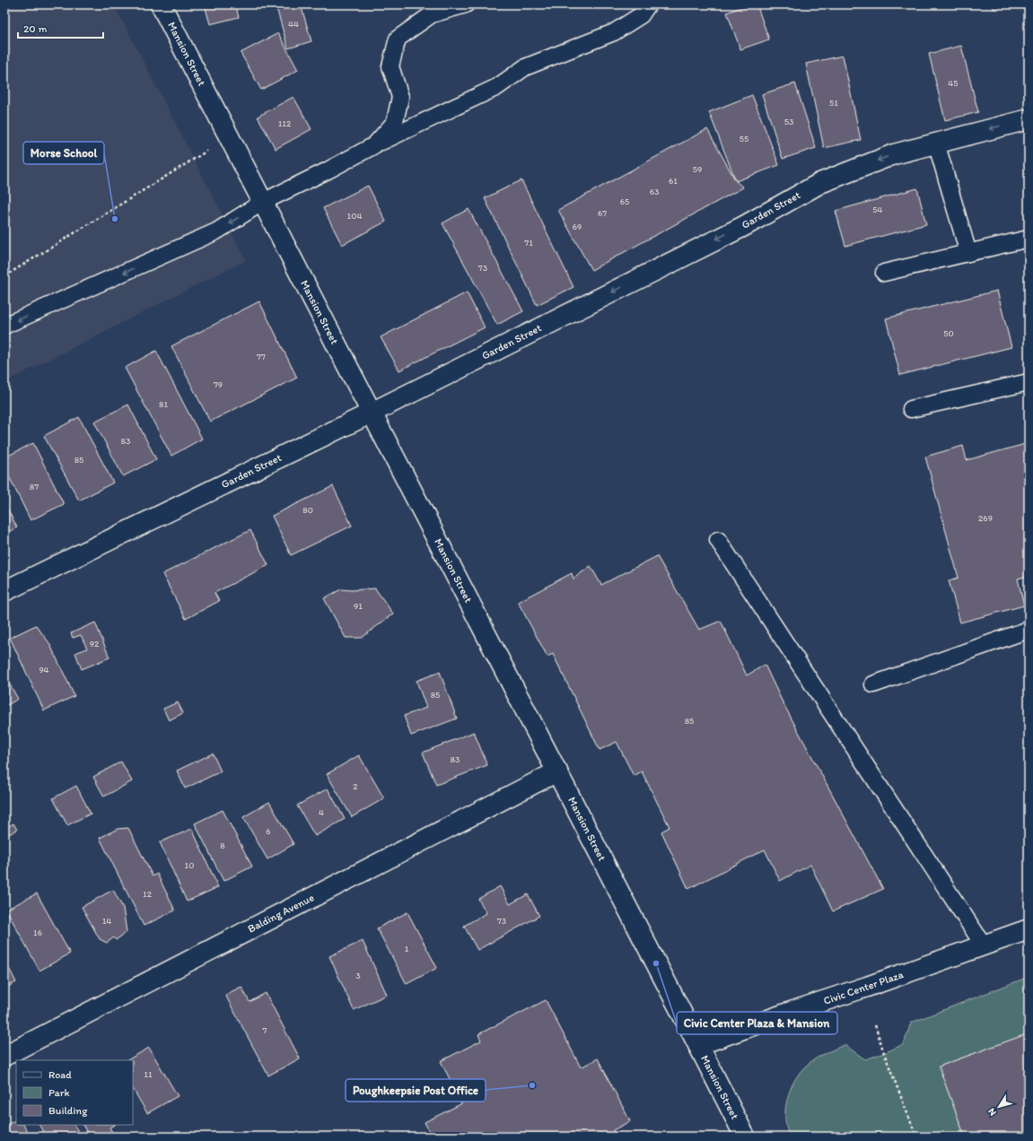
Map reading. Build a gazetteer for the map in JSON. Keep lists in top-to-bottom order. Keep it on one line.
{"streets":{"street":["Mansion Street","Garden Street","Balding Avenue","Civic Center Plaza"]},"crossings":[["Mansion Street","Garden Street"],["Mansion Street","Balding Avenue"],["Mansion Street","Civic Center Plaza"]],"one_way":["Garden Street"],"places":["Morse School","Civic Center Plaza & Mansion","Poughkeepsie Post Office"],"house_numbers":["44","45","51","53","112","55","59","61","63","65","54","67","104","69","71","73","50","77","79","81","83","85","87","80","269","91","92","94","85","85","83","2","4","6","8","10","12","14","73","16","1","3","7","11"],"legend":["Road","Park","Building"],"scale_bar":"20 m","north":"bottom left"}
